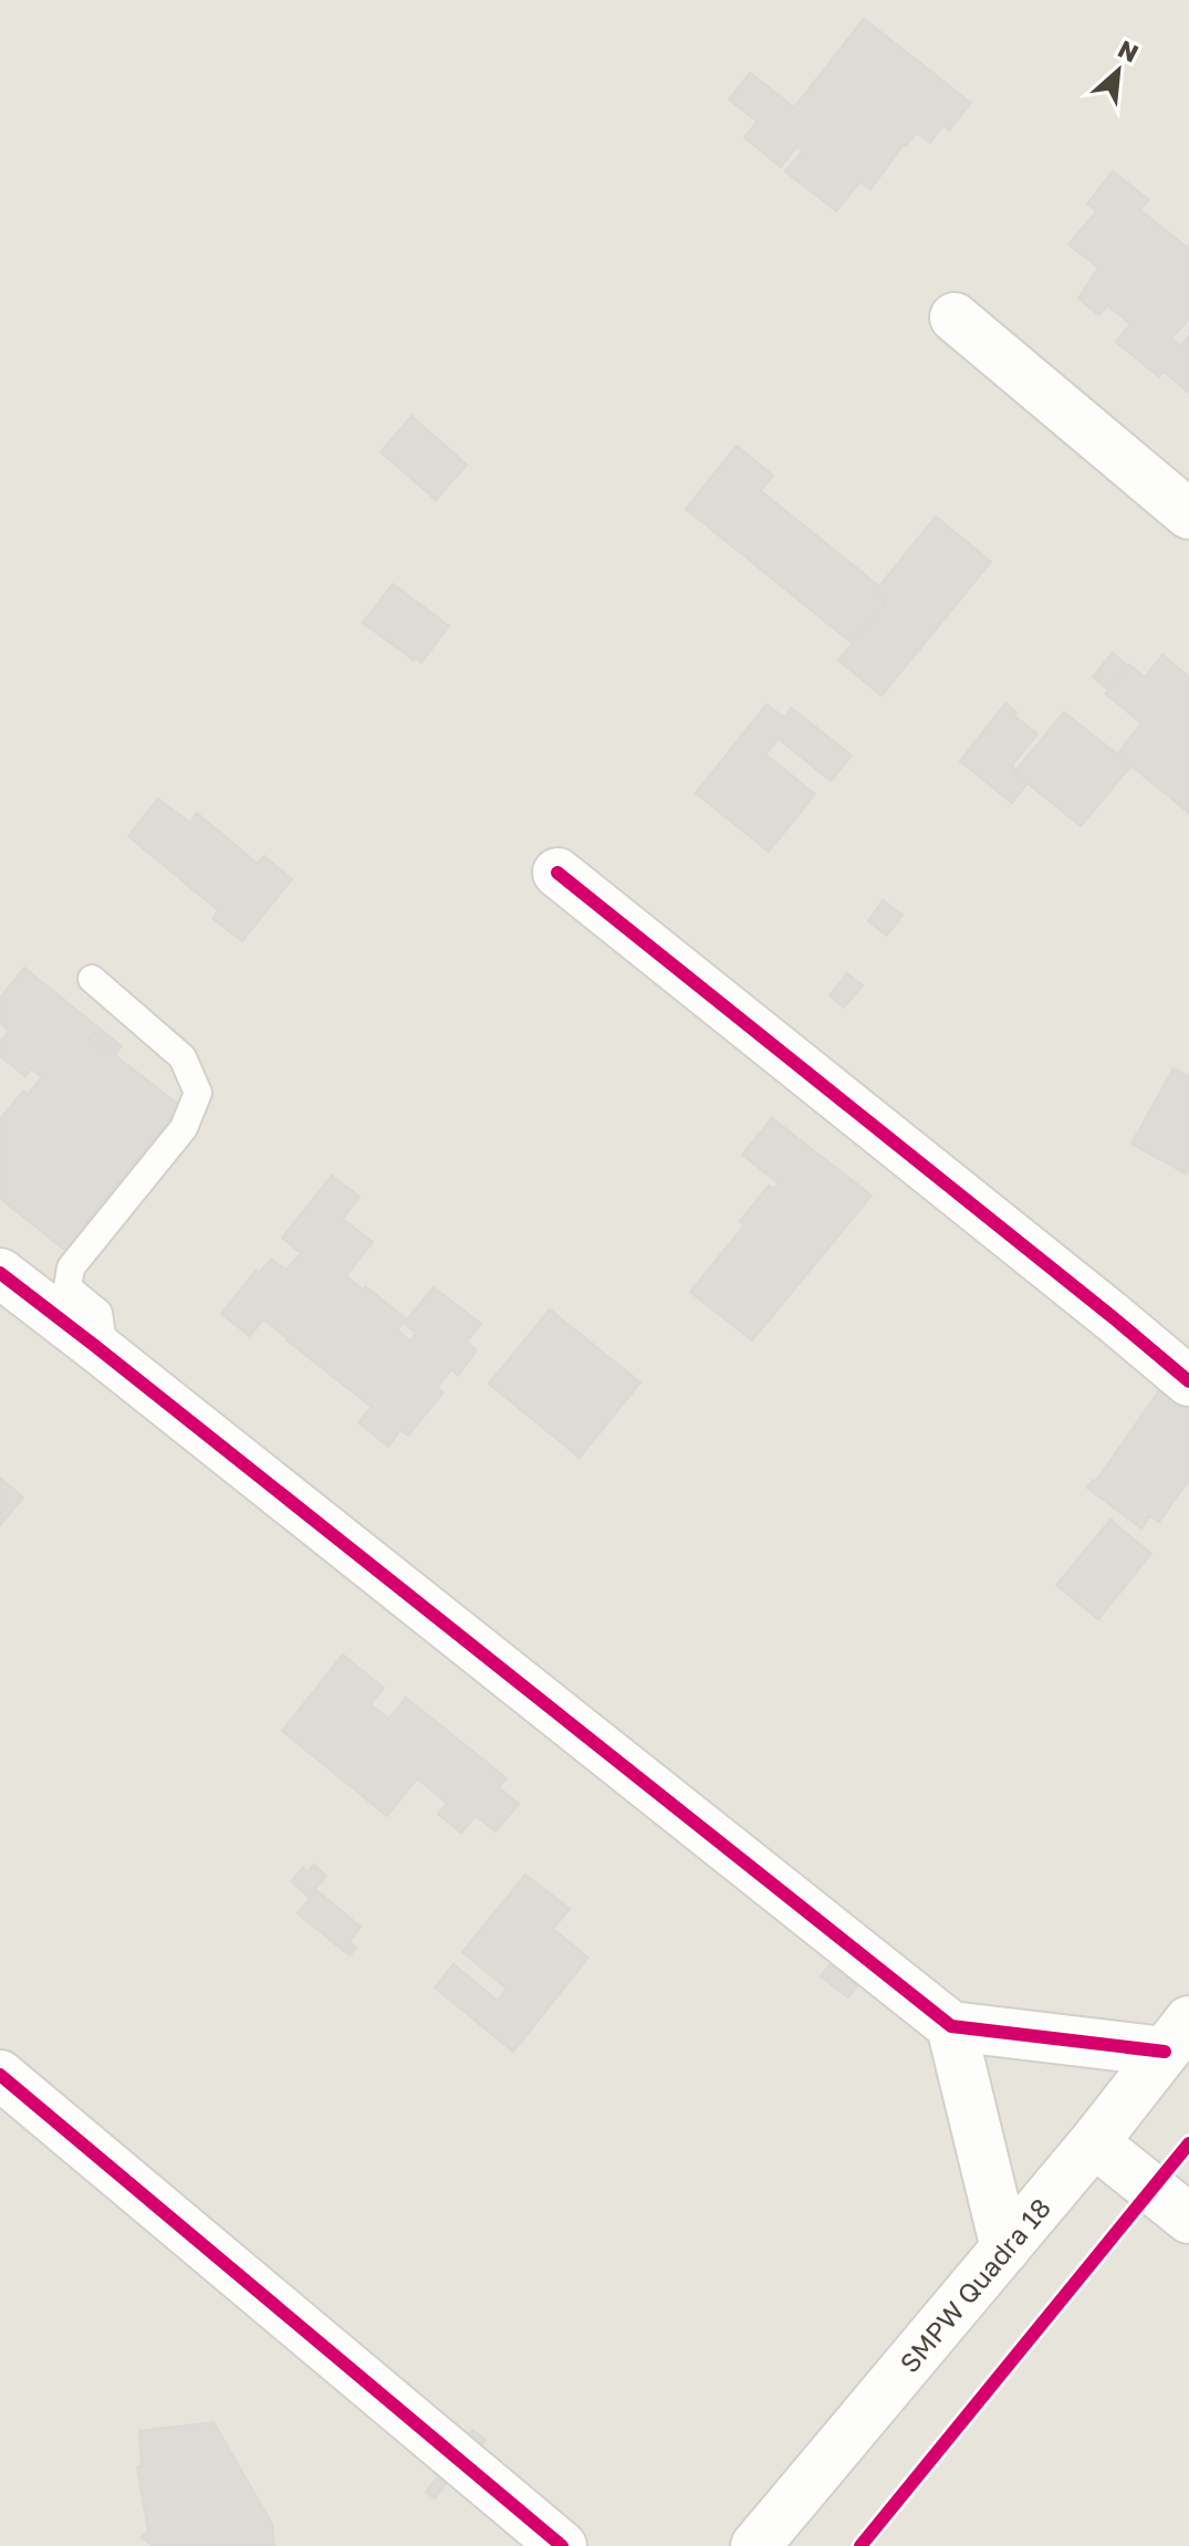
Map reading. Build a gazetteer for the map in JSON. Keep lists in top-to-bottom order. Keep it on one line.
{"streets":{"street":["SMPW Quadra 18"]},"north":"top right"}
